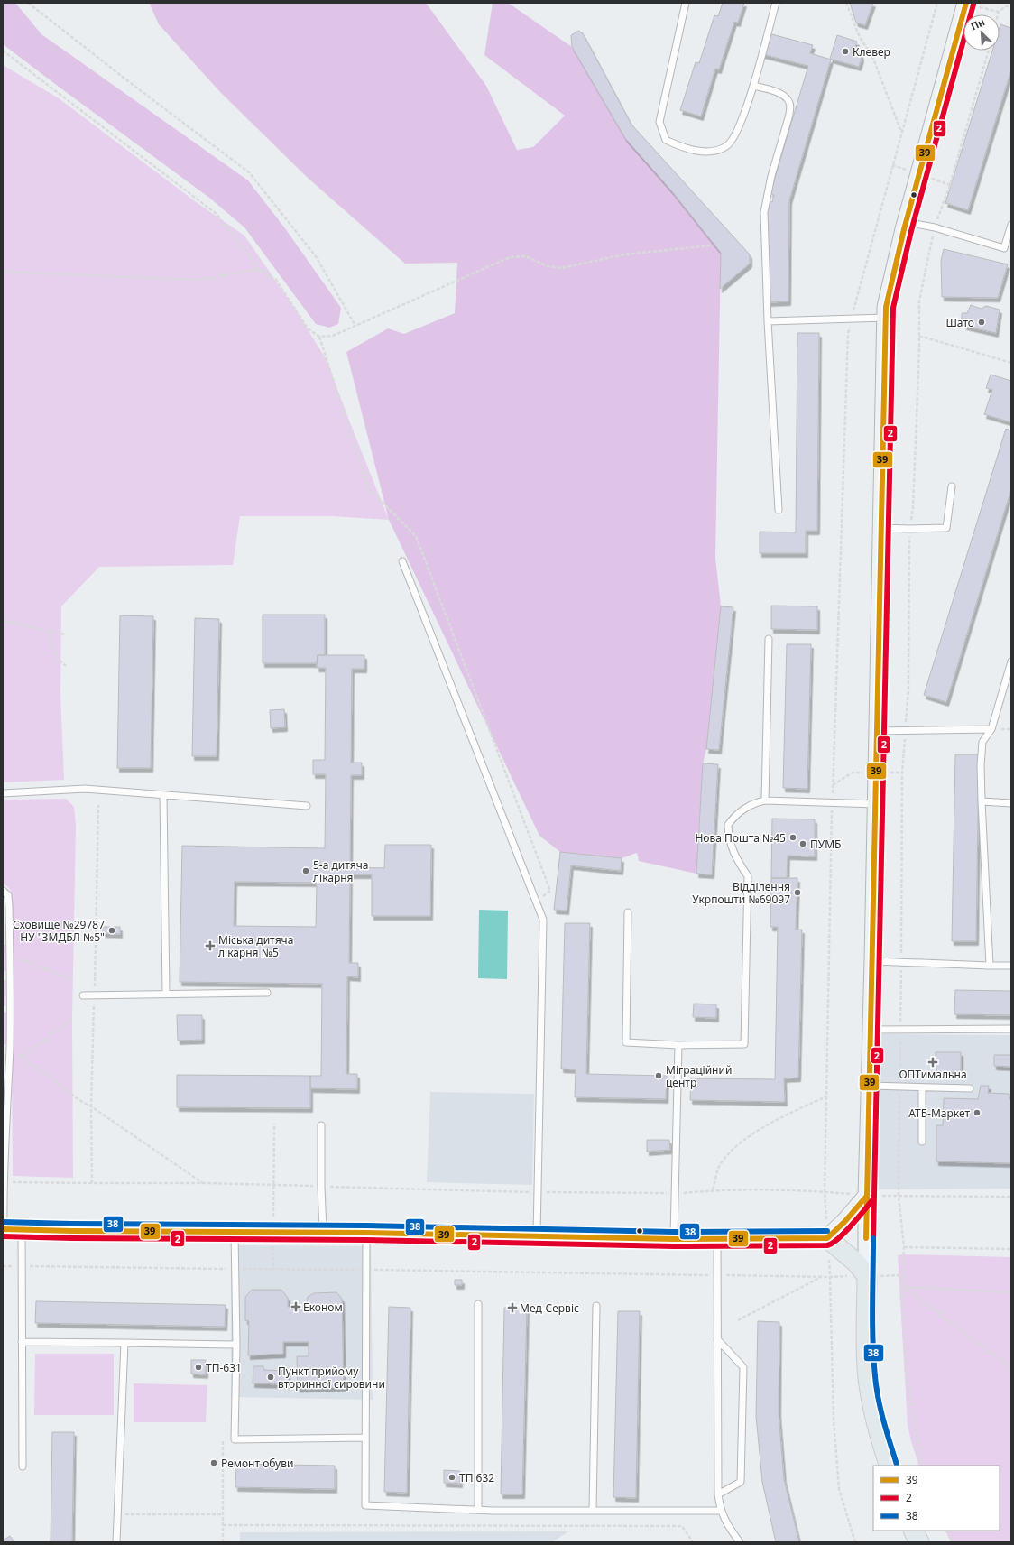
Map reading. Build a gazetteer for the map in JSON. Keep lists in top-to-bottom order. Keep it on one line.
{"places":{"other":["Клевер","Шато","Нова Пошта №45","ПУМБ","5-а дитяча лікарня","Відділення Укрпошти №69097","Сховище №29787 НУ \"ЗМДБЛ №5\"","Міграційний центр","АТБ-Маркет","ТП-631","Пункт прийому вторинної сировини","Ремонт обуви","ТП 632"],"health":["Міська дитяча лікарня №5","ОПТимальна","Економ","Мед-Сервіс"]},"lines":["transit line 39","transit line 2","transit line 38"],"legend":["39","2","38"],"north":"top left"}
